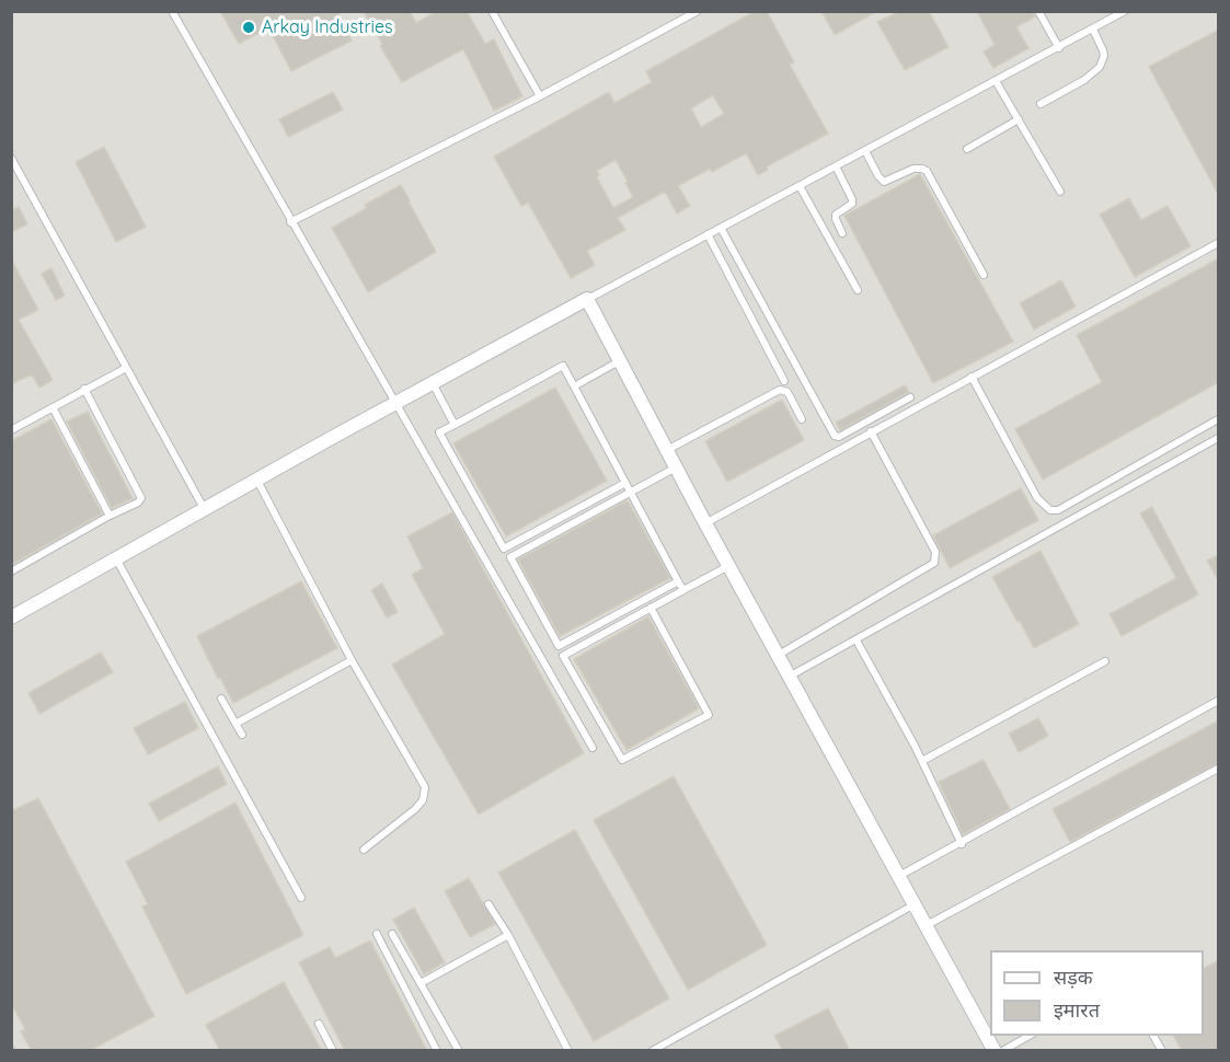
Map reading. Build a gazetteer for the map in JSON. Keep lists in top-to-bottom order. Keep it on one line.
{"places":["Arkay Industries"],"legend":["सड़क","इमारत"]}
